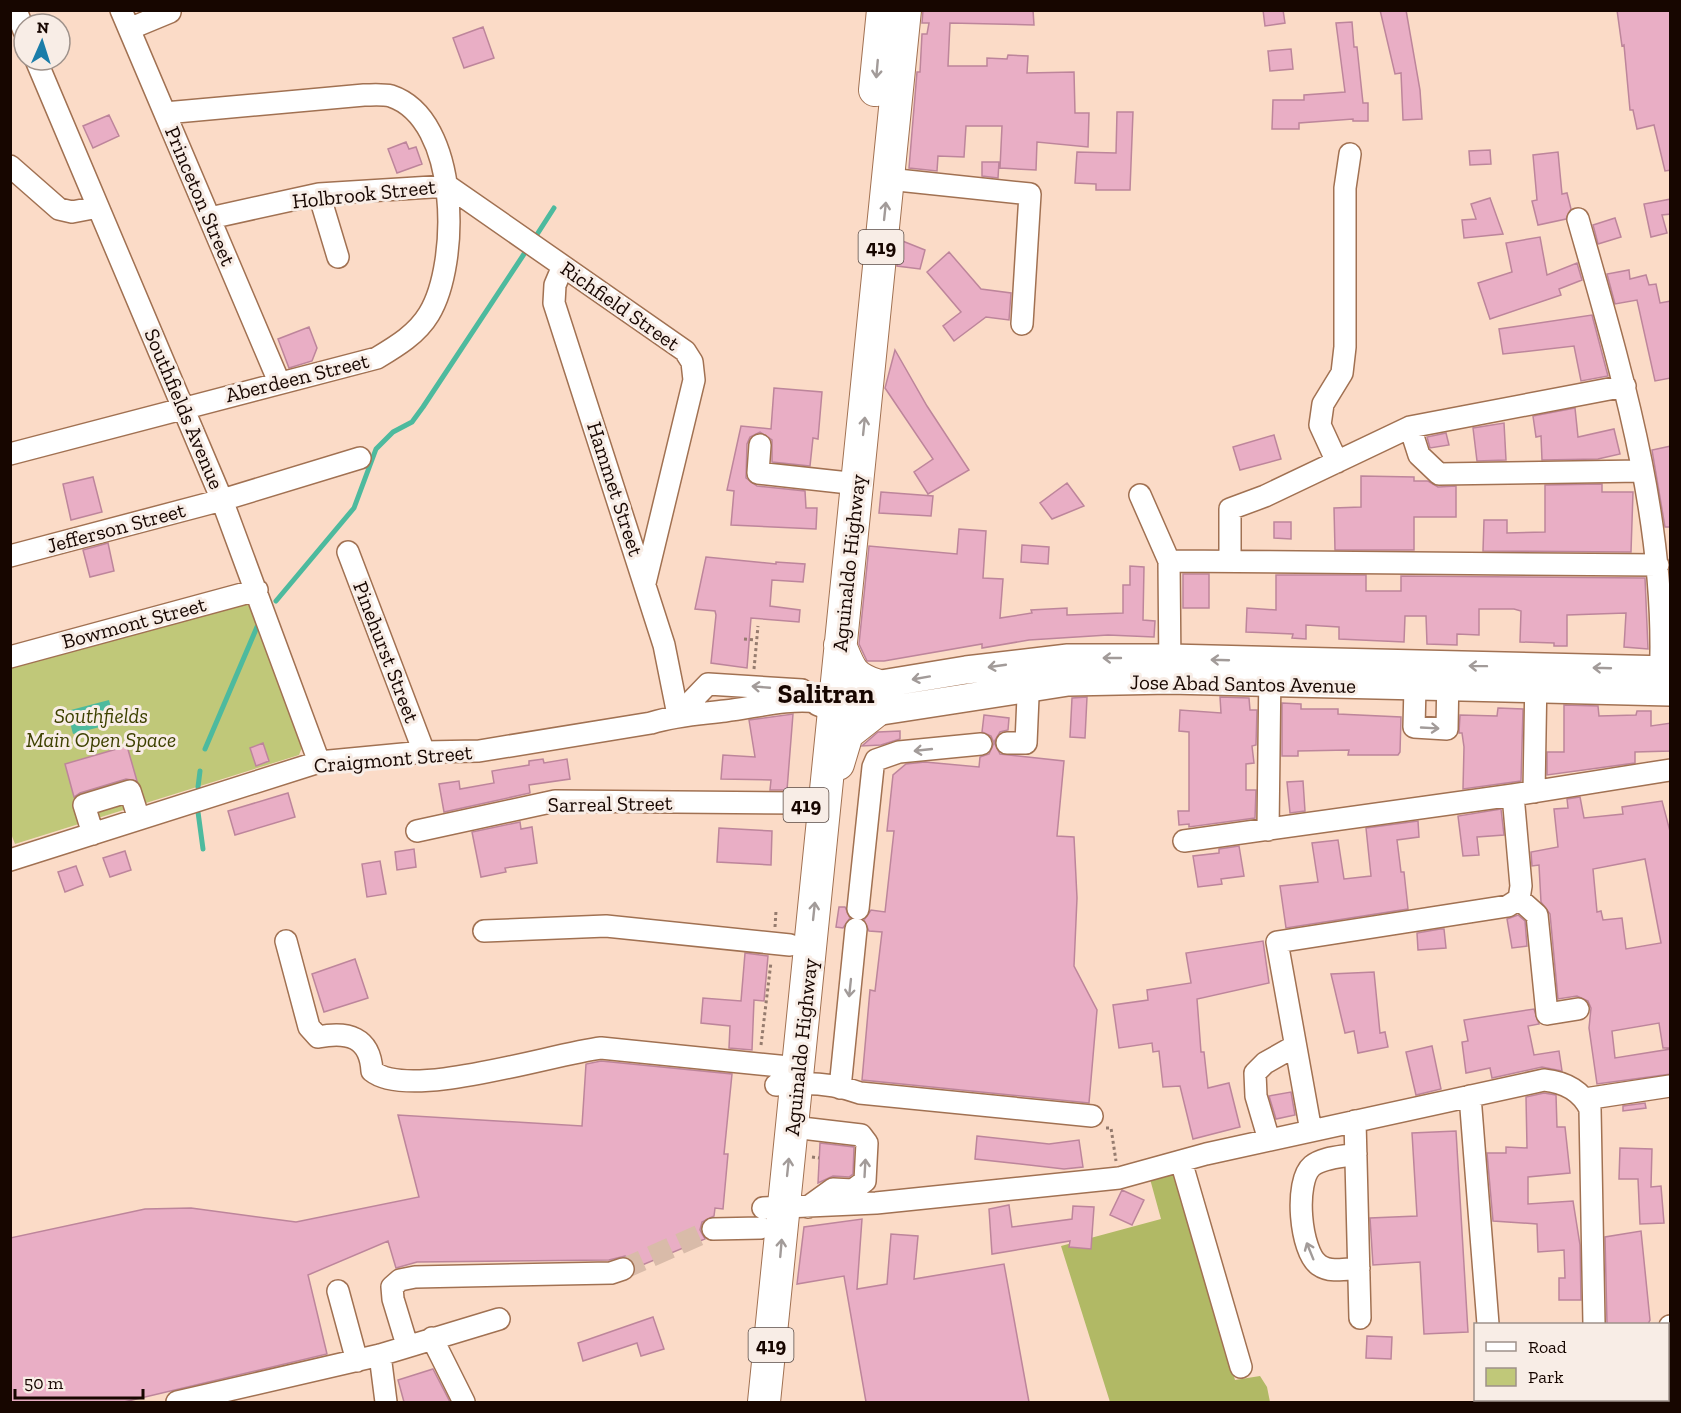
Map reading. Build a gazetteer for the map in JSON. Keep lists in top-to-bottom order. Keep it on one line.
{"streets":{"highway":["419","Aguinaldo Highway"],"main road":["Jose Abad Santos Avenue"],"street":["Holbrook Street","Princeton Street","Richfield Street","Aberdeen Street","Southfields Avenue","Hammet Street","Jefferson Street","Bowmont Street","Pinehurst Street","Craigmont Street","Sarreal Street"]},"crossings":[["Holbrook Street","Princeton Street"],["Holbrook Street","Richfield Street"],["Holbrook Street","Aberdeen Street"],["Princeton Street","Aberdeen Street"],["Richfield Street","Aberdeen Street"],["Richfield Street","Hammet Street"],["Aberdeen Street","Southfields Avenue"],["Southfields Avenue","Jefferson Street"],["Southfields Avenue","Bowmont Street"],["Southfields Avenue","Craigmont Street"],["Hammet Street","Craigmont Street"],["Aguinaldo Highway","Jose Abad Santos Avenue"],["Aguinaldo Highway","Craigmont Street"],["Aguinaldo Highway","Sarreal Street"],["Pinehurst Street","Craigmont Street"],["Jose Abad Santos Avenue","Craigmont Street"]],"districts":["Salitran"],"parks":["Southfields Main Open Space"],"legend":["Road","Park"],"scale_bar":"50 m","north":"top"}
